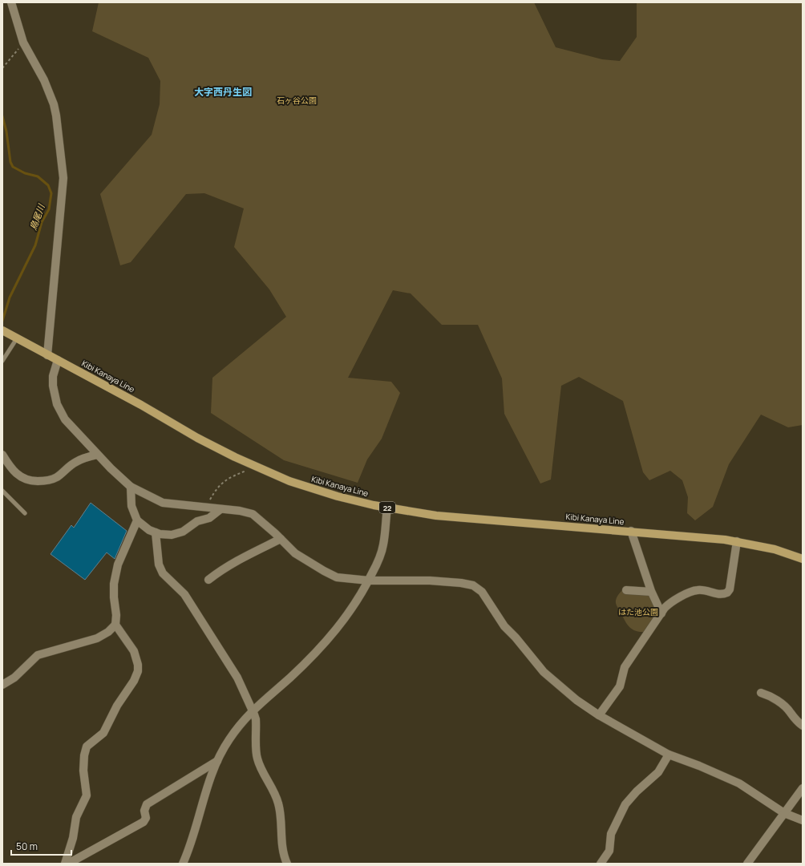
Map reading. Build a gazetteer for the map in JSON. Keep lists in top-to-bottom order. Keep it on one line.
{"streets":{"main road":["Kibi Kanaya Line","22"]},"districts":["大字西丹生図"],"water":["鳥尾川"],"parks":["石ヶ谷公園","はた池公園"],"scale_bar":"50 m"}
